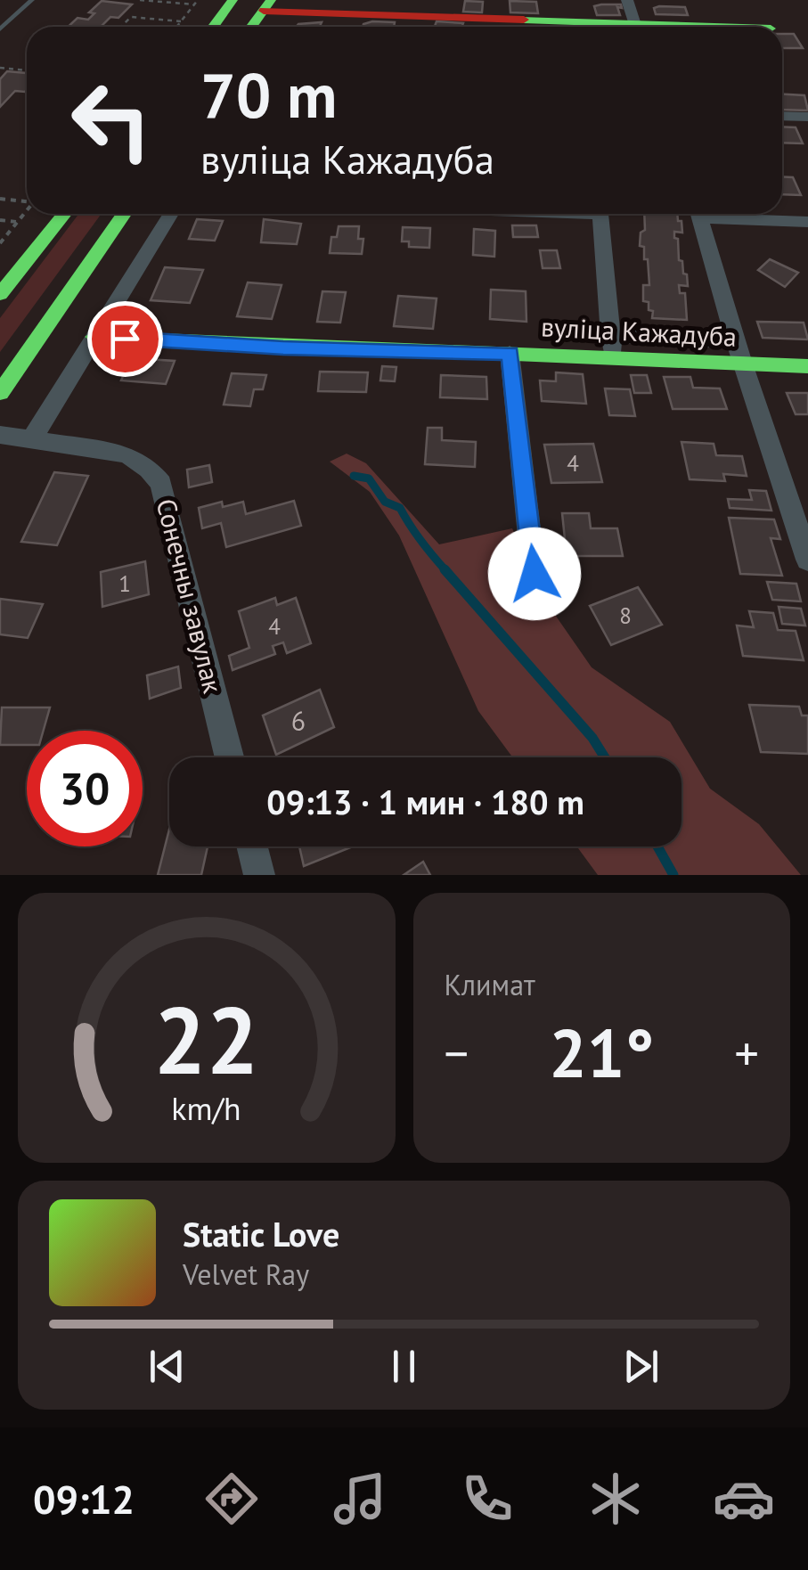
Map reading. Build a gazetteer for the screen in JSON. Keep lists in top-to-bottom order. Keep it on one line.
{"streets":{"street":["вуліца Кажадуба","Сонечны завулак"]},"house_numbers":["4","1","8","4","6"],"page":{"turn":["70 m","вуліца Кажадуба"],"limit":"30","trip":"09:13 · 1 мин · 180 m","tile":"Климат","heat":["−","21°","+"],"song":["Static Love","Velvet Ray"],"tabs":"09:12","gauge":["22","km/h"]}}
